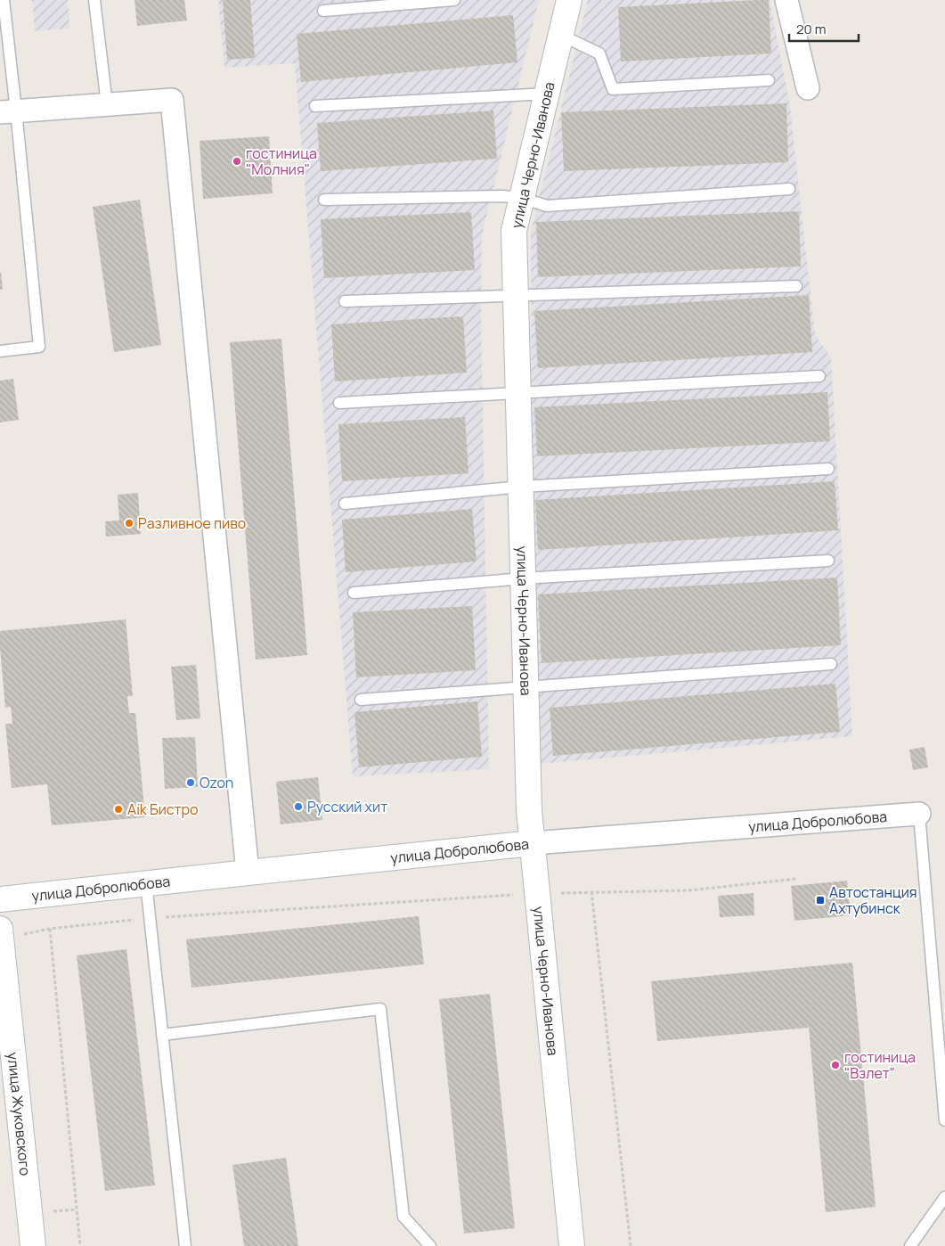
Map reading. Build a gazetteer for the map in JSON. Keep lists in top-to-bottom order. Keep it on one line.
{"streets":{"main road":["улица Черно-Иванова","улица Добролюбова","улица Жуковского"]},"crossings":[["улица Черно-Иванова","улица Добролюбова"]],"places":{"other":["гостиница \"Молния\"","Разливное пиво","Ozon","Русский хит","Aik Бистро","гостиница \"Взлет\""],"transit":["Автостанция Ахтубинск"]},"scale_bar":"20 m"}
